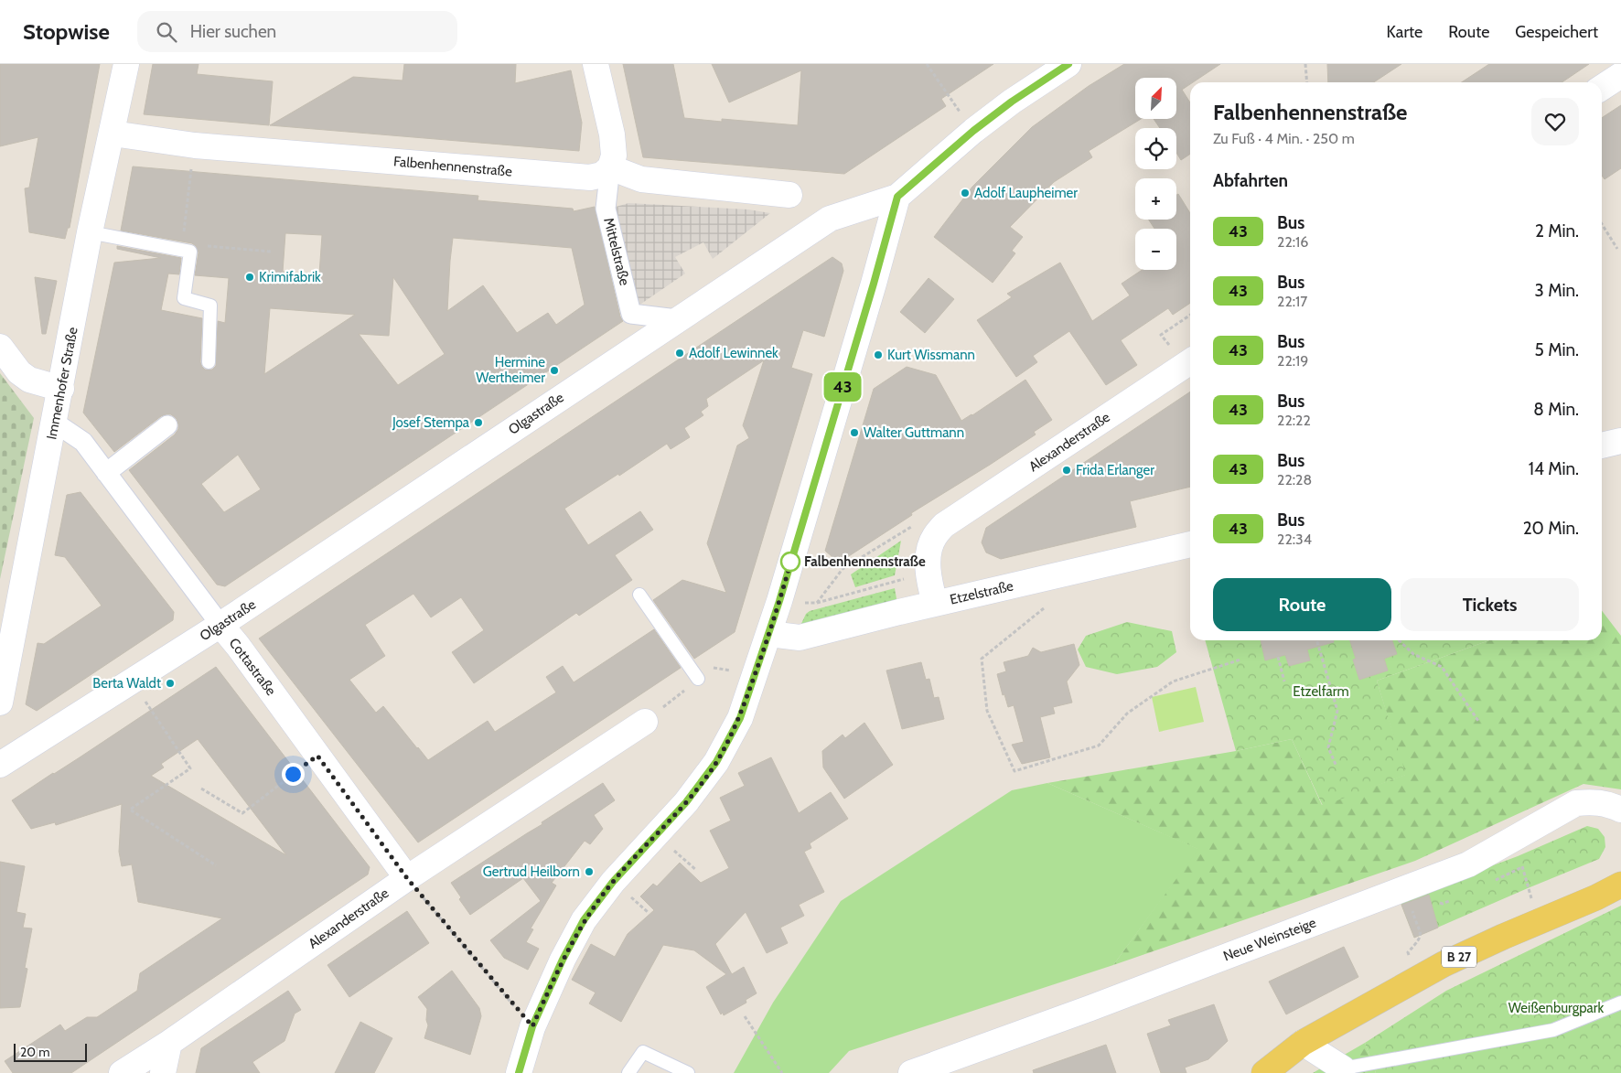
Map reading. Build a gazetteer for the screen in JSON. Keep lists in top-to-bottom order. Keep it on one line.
{"streets":{"main road":["B 27"],"street":["Falbenhennenstraße","Mittelstraße","Immenhofer Straße","Olgastraße","Alexanderstraße","Etzelstraße","Cottastraße","Neue Weinsteige"]},"crossings":[["Falbenhennenstraße","Mittelstraße"],["Falbenhennenstraße","Immenhofer Straße"],["Mittelstraße","Olgastraße"],["Immenhofer Straße","Cottastraße"],["Olgastraße","Cottastraße"],["Alexanderstraße","Etzelstraße"],["Alexanderstraße","Cottastraße"]],"parks":["Etzelfarm","Weißenburgpark"],"places":["Adolf Laupheimer","Krimifabrik","Adolf Lewinnek","Kurt Wissmann","Hermine Wertheimer","Josef Stempa","Walter Guttmann","Frida Erlanger","Falbenhennenstraße","Berta Waldt","Gertrud Heilborn"],"lines":["bus line 43"],"scale_bar":"20 m","north":"top right","page":{"header":"Stopwise","search":"Hier suchen","nav":["Karte","Route","Gespeichert"],"on_map":"43","map_buttons":["+","−"],"heading":[["Falbenhennenstraße","Zu Fuß · 4 Min. · 250 m"],"Abfahrten"],"list":[{"mark":"43","name":"Bus","note":"22:16","value":"2 Min."},{"mark":"43","name":"Bus","note":"22:17","value":"3 Min."},{"mark":"43","name":"Bus","note":"22:19","value":"5 Min."},{"mark":"43","name":"Bus","note":"22:22","value":"8 Min."},{"mark":"43","name":"Bus","note":"22:28","value":"14 Min."},{"mark":"43","name":"Bus","note":"22:34","value":"20 Min."}],"buttons":["Route","Tickets"],"scale":"20 m"}}
